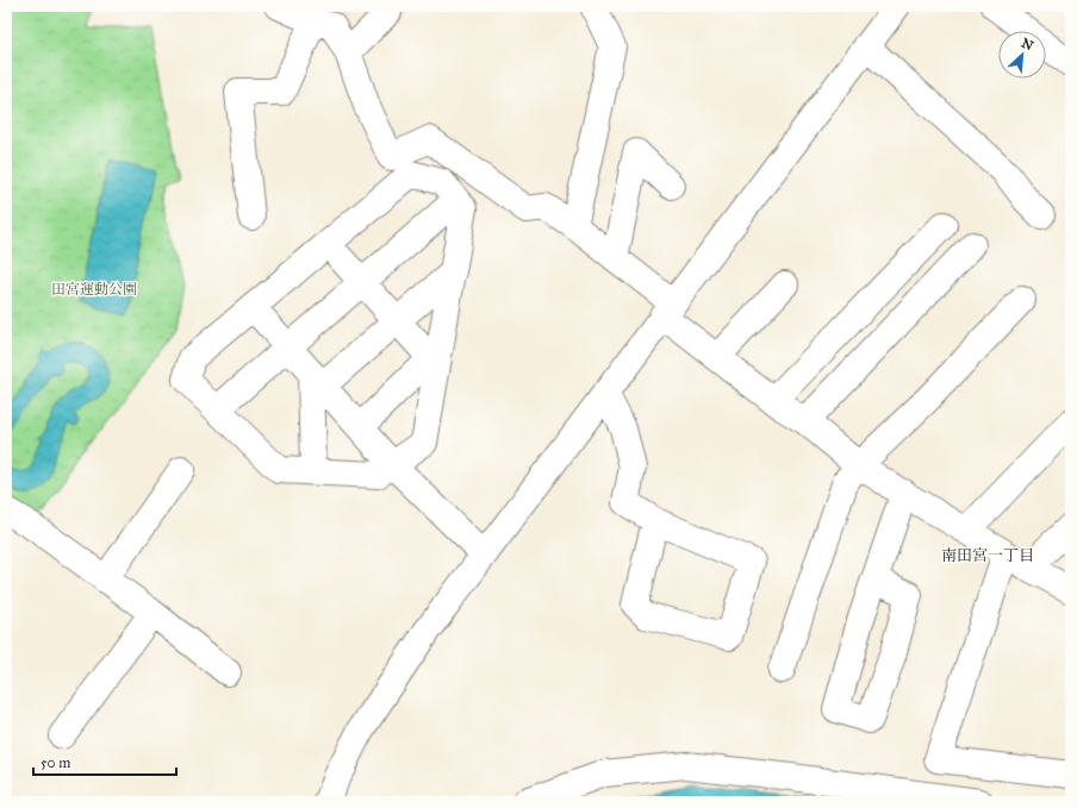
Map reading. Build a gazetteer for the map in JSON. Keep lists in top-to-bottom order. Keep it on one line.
{"districts":["南田宮一丁目"],"parks":["田宮運動公園"],"scale_bar":"50 m","north":"top right"}
